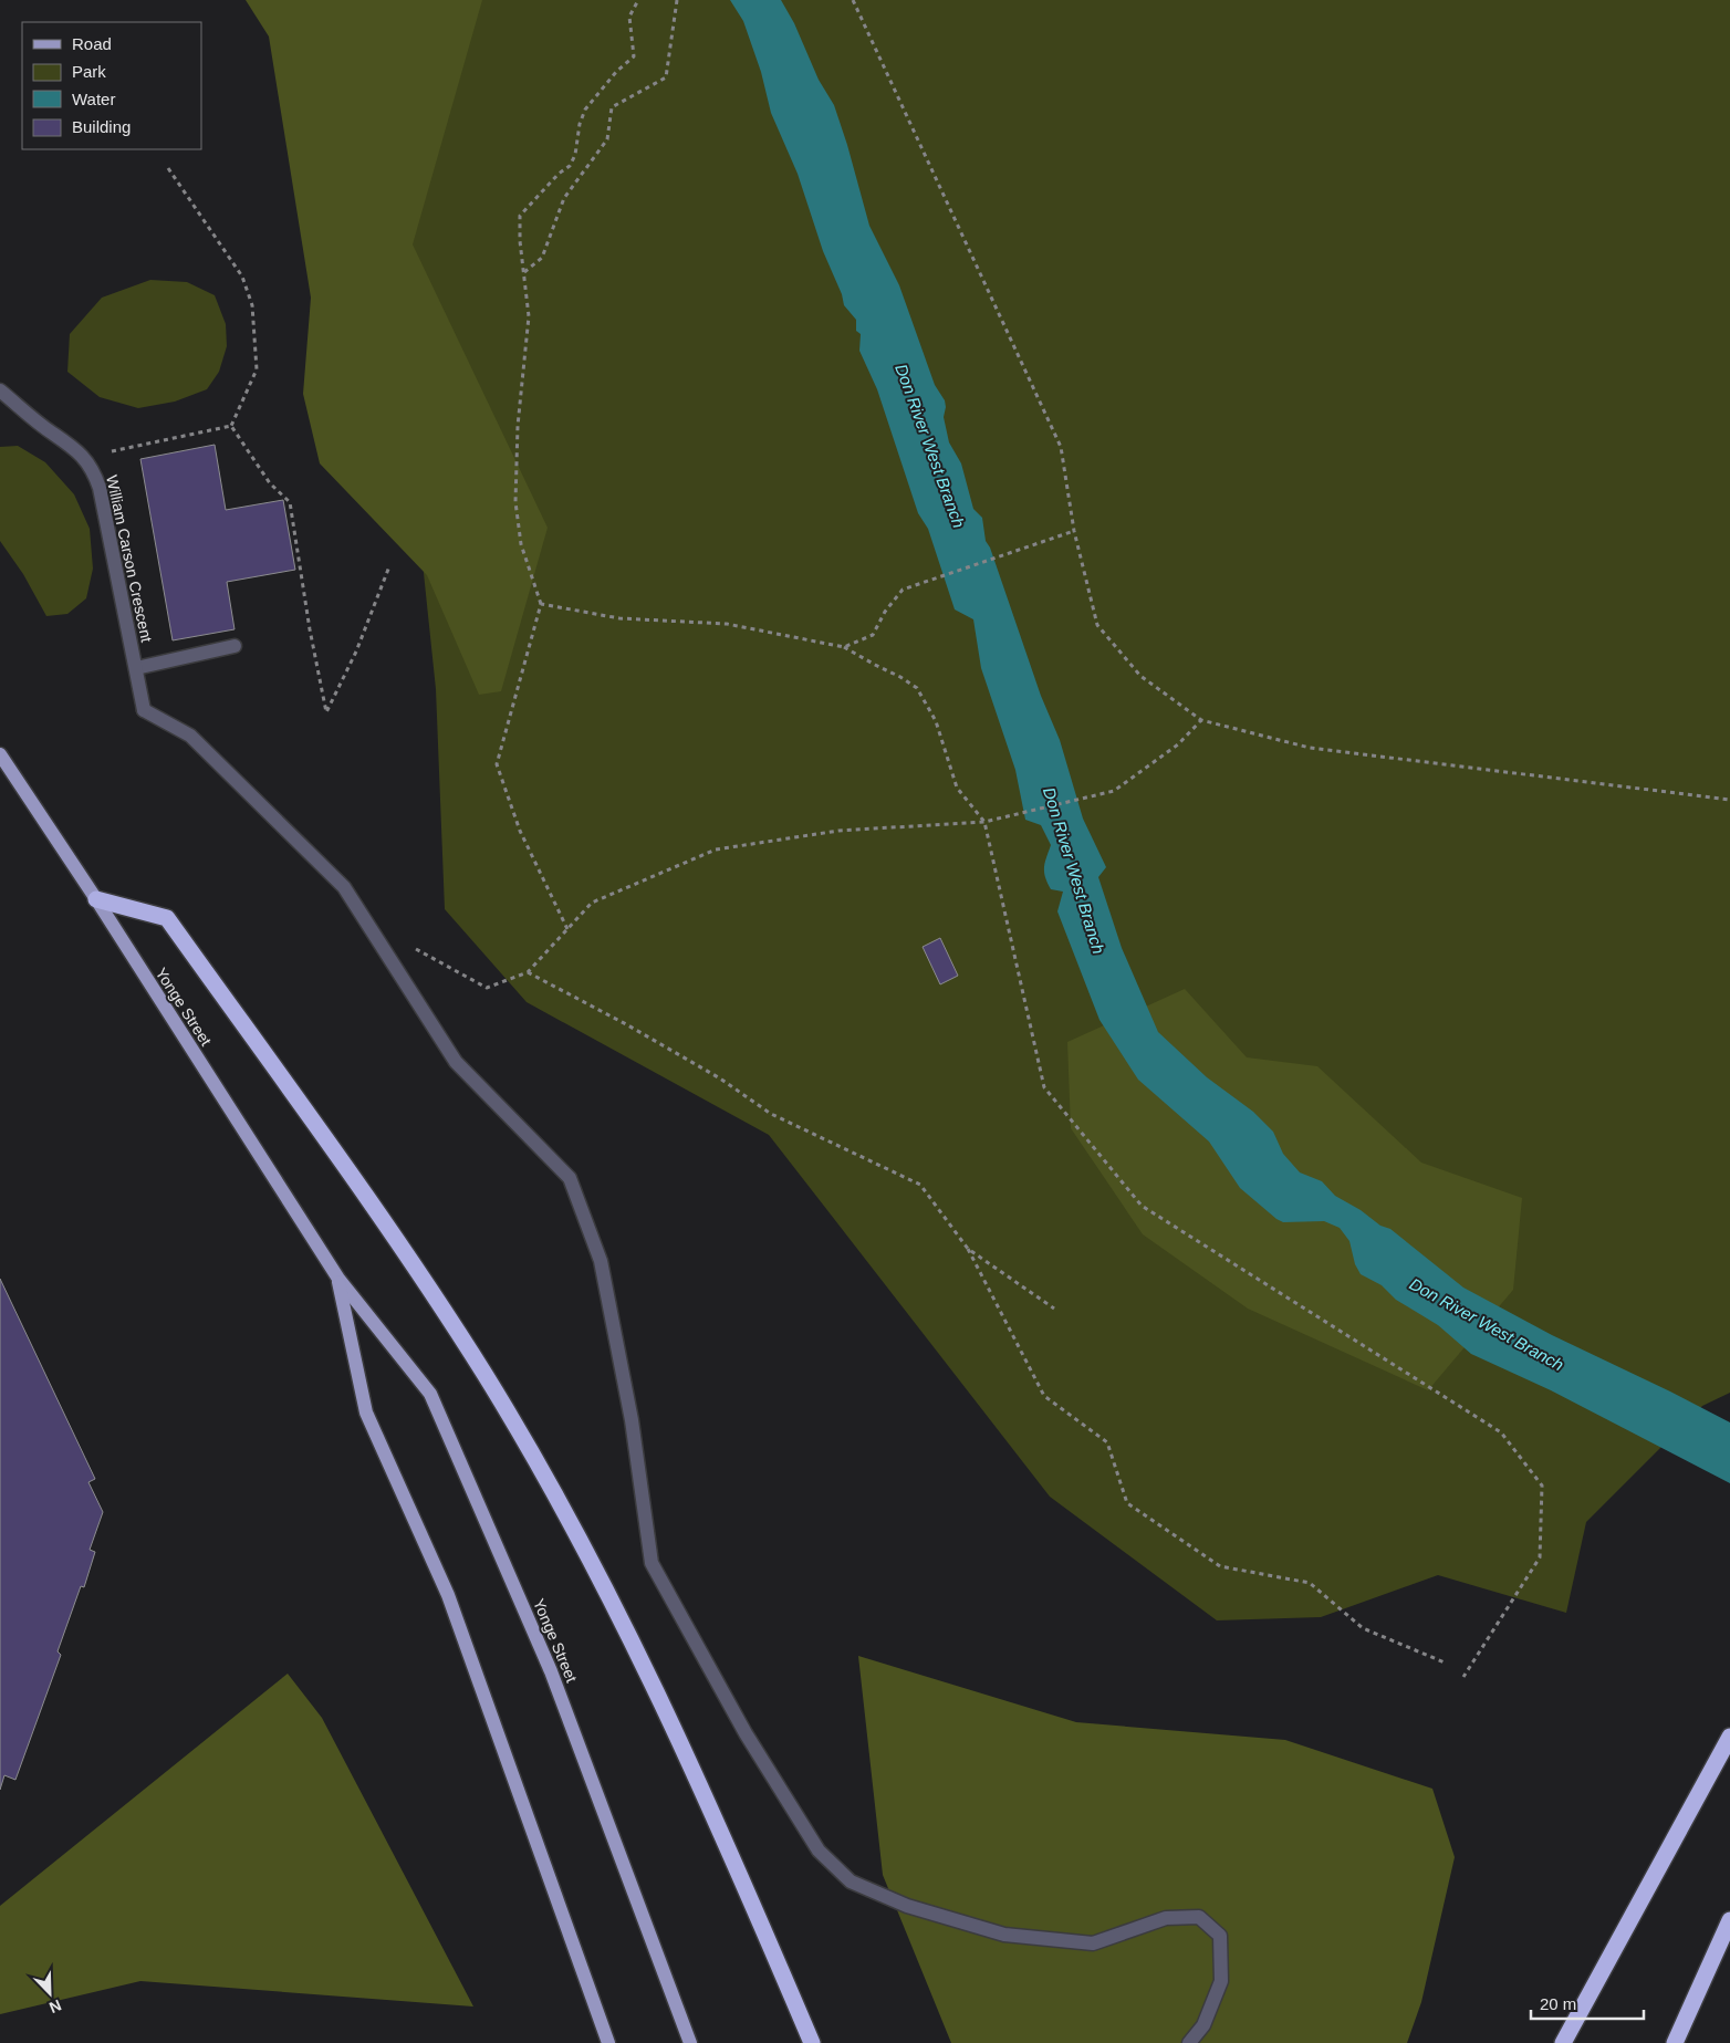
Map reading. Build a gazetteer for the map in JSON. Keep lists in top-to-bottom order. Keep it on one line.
{"streets":{"main road":["Yonge Street"],"street":["William Carson Crescent"]},"water":["Don River West Branch"],"legend":["Road","Park","Water","Building"],"scale_bar":"20 m","north":"bottom right"}
